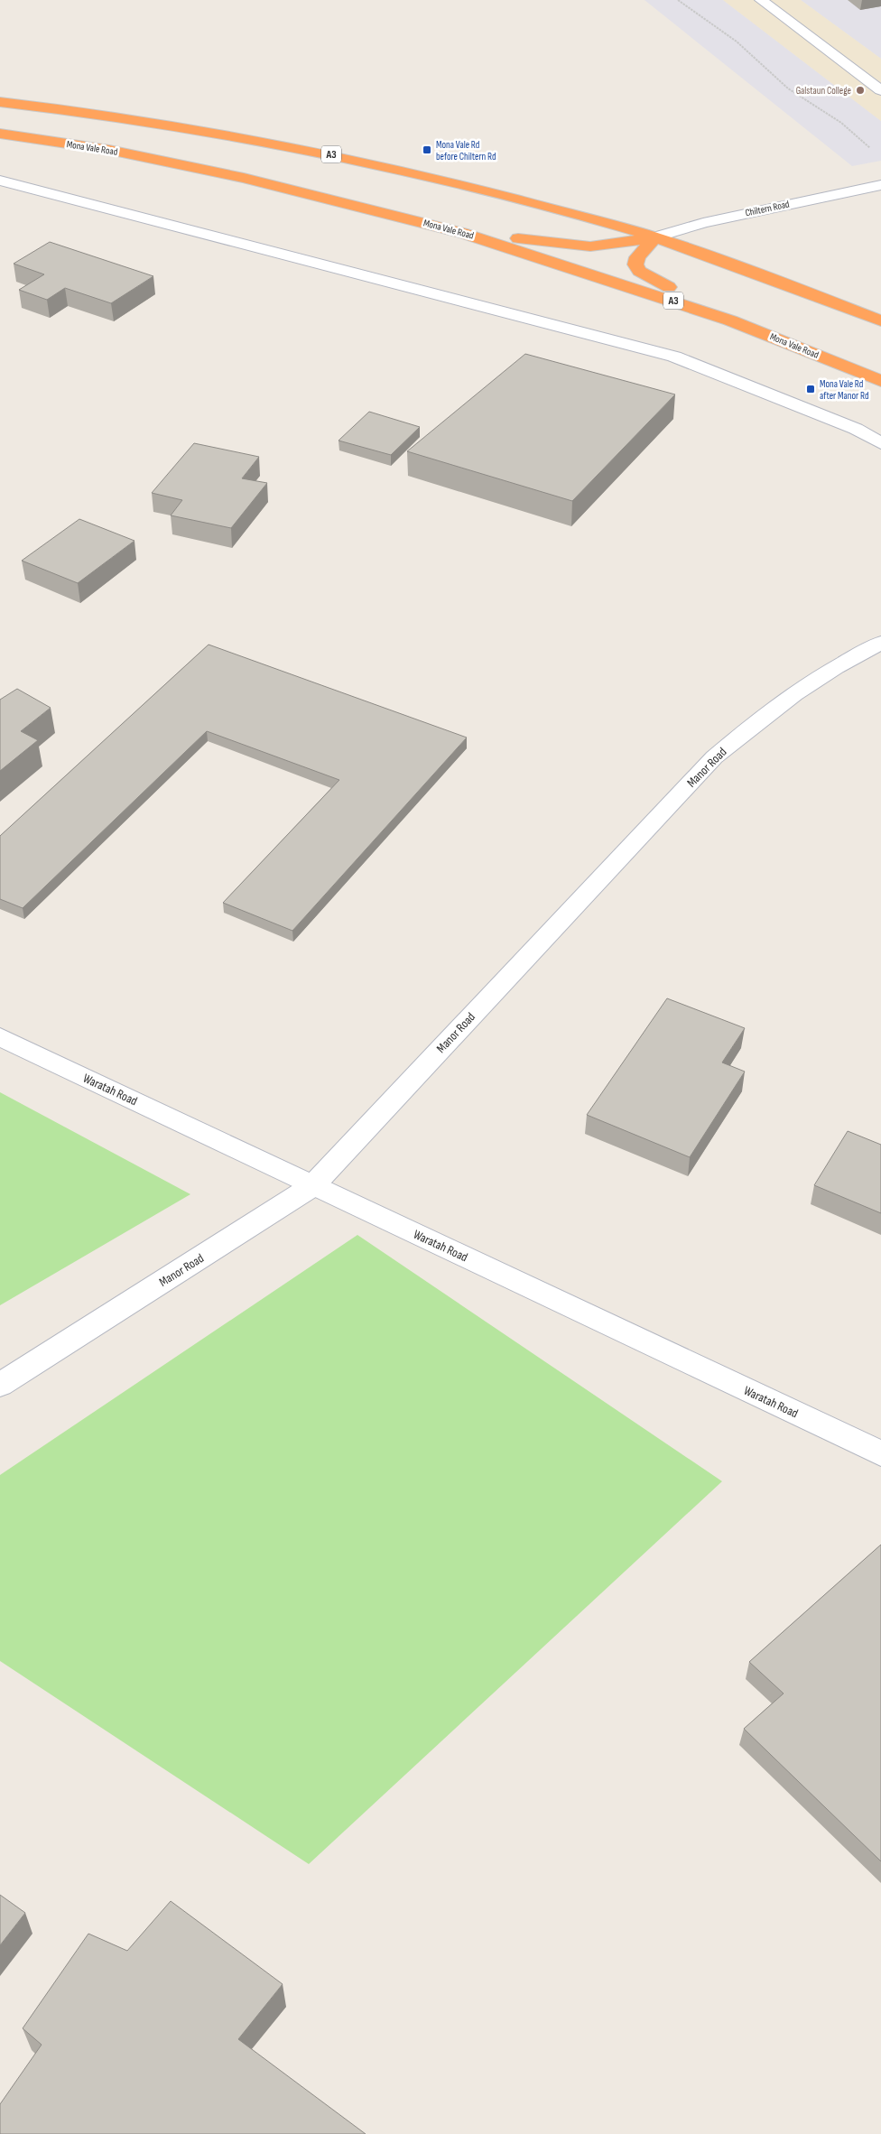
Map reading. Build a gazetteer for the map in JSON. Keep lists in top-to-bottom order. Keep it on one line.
{"streets":{"highway":["Mona Vale Road","A3"],"street":["Chiltern Road","Manor Road","Waratah Road"]},"crossings":[["A3","Chiltern Road"],["Manor Road","Waratah Road"]],"places":{"other":["Galstaun College"],"transit":["Mona Vale Rd before Chiltern Rd","Mona Vale Rd after Manor Rd"]}}
